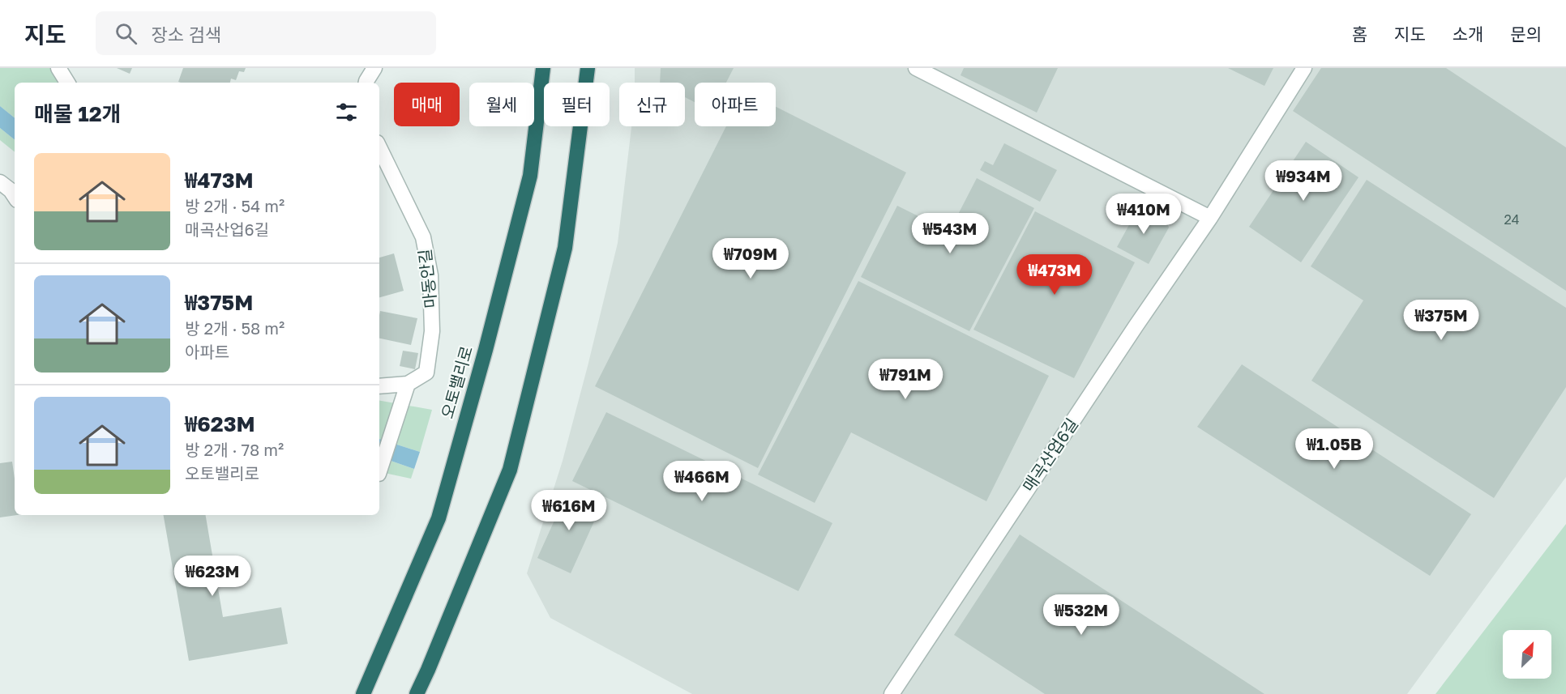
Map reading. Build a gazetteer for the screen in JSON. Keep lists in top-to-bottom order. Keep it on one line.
{"streets":{"highway":["오토밸리로"],"street":["마동안길","매곡산업6길"]},"house_numbers":["24"],"north":"top right","page":{"header":"지도","search":"장소 검색","nav":["홈","지도","소개","문의"],"chip":["매매","월세","필터","신규","아파트"],"heading":"매물 12개","list":[{"name":"₩473M","note":"방 2개 · 54 m² · 매곡산업6길"},{"name":"₩375M","note":"방 2개 · 58 m² · 아파트"},{"name":"₩623M","note":"방 2개 · 78 m² · 오토밸리로"}],"price":["₩934M","₩410M","₩543M","₩709M","₩473M","₩375M","₩791M","₩1.05B","₩466M","₩616M","₩623M","₩532M"]}}
